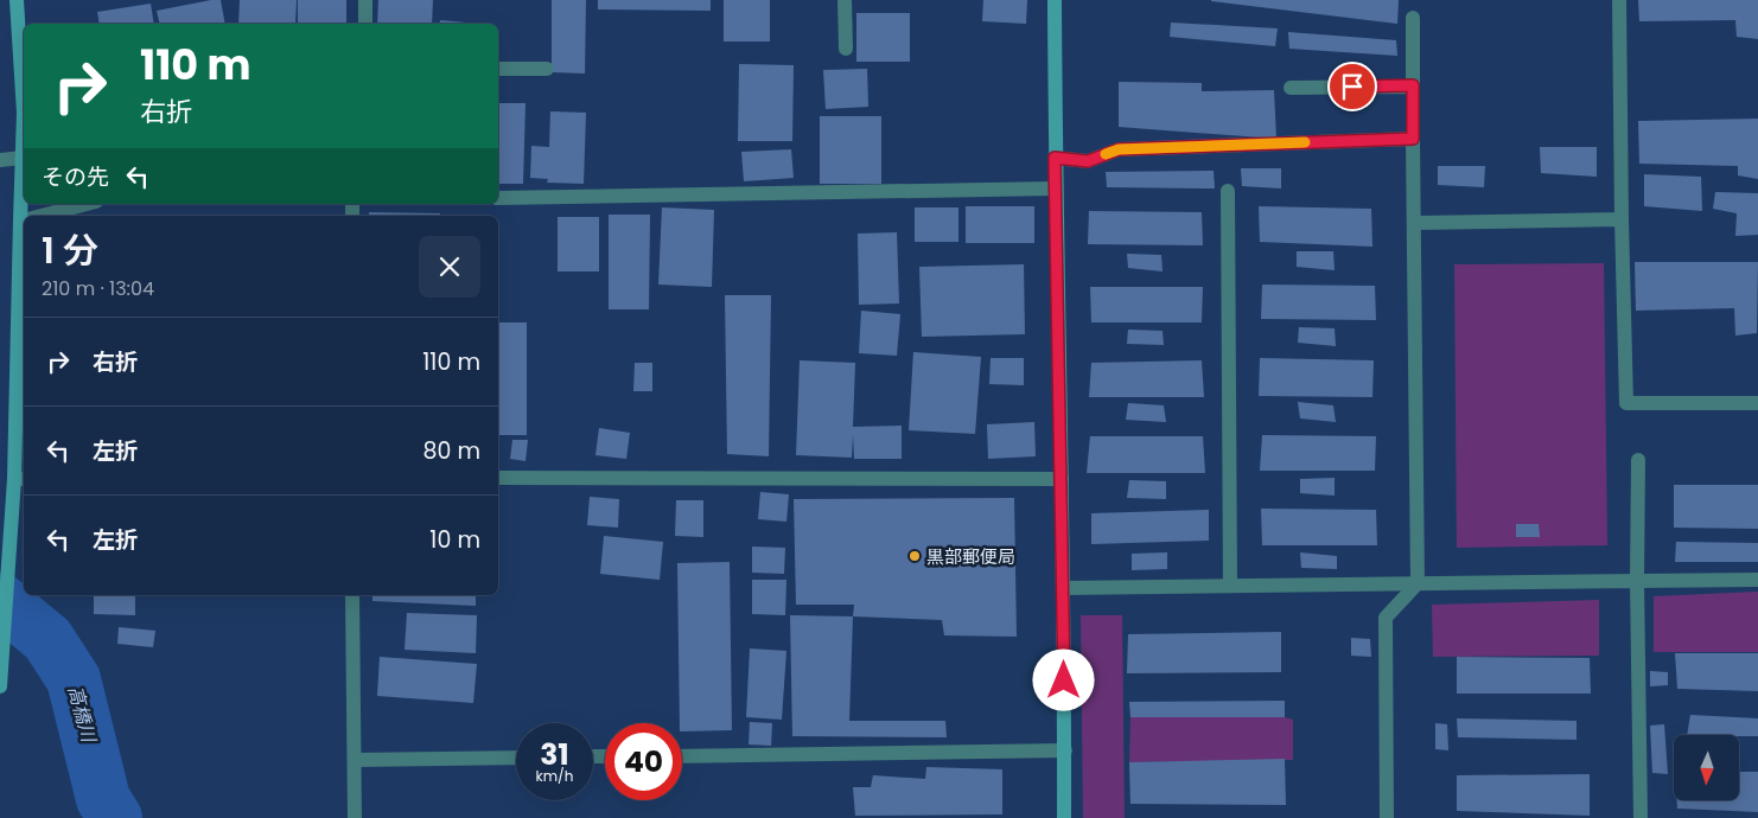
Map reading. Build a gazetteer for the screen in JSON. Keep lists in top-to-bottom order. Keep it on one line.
{"water":["高橋川"],"places":["黒部郵便局"],"north":"bottom","page":{"turn":["110 m","右折"],"then":"その先","heading":["1 分","210 m · 13:04"],"list":[{"name":"右折","value":"110 m"},{"name":"左折","value":"80 m"},{"name":"左折","value":"10 m"}],"speed":"31 km/h","limit":"40"}}
